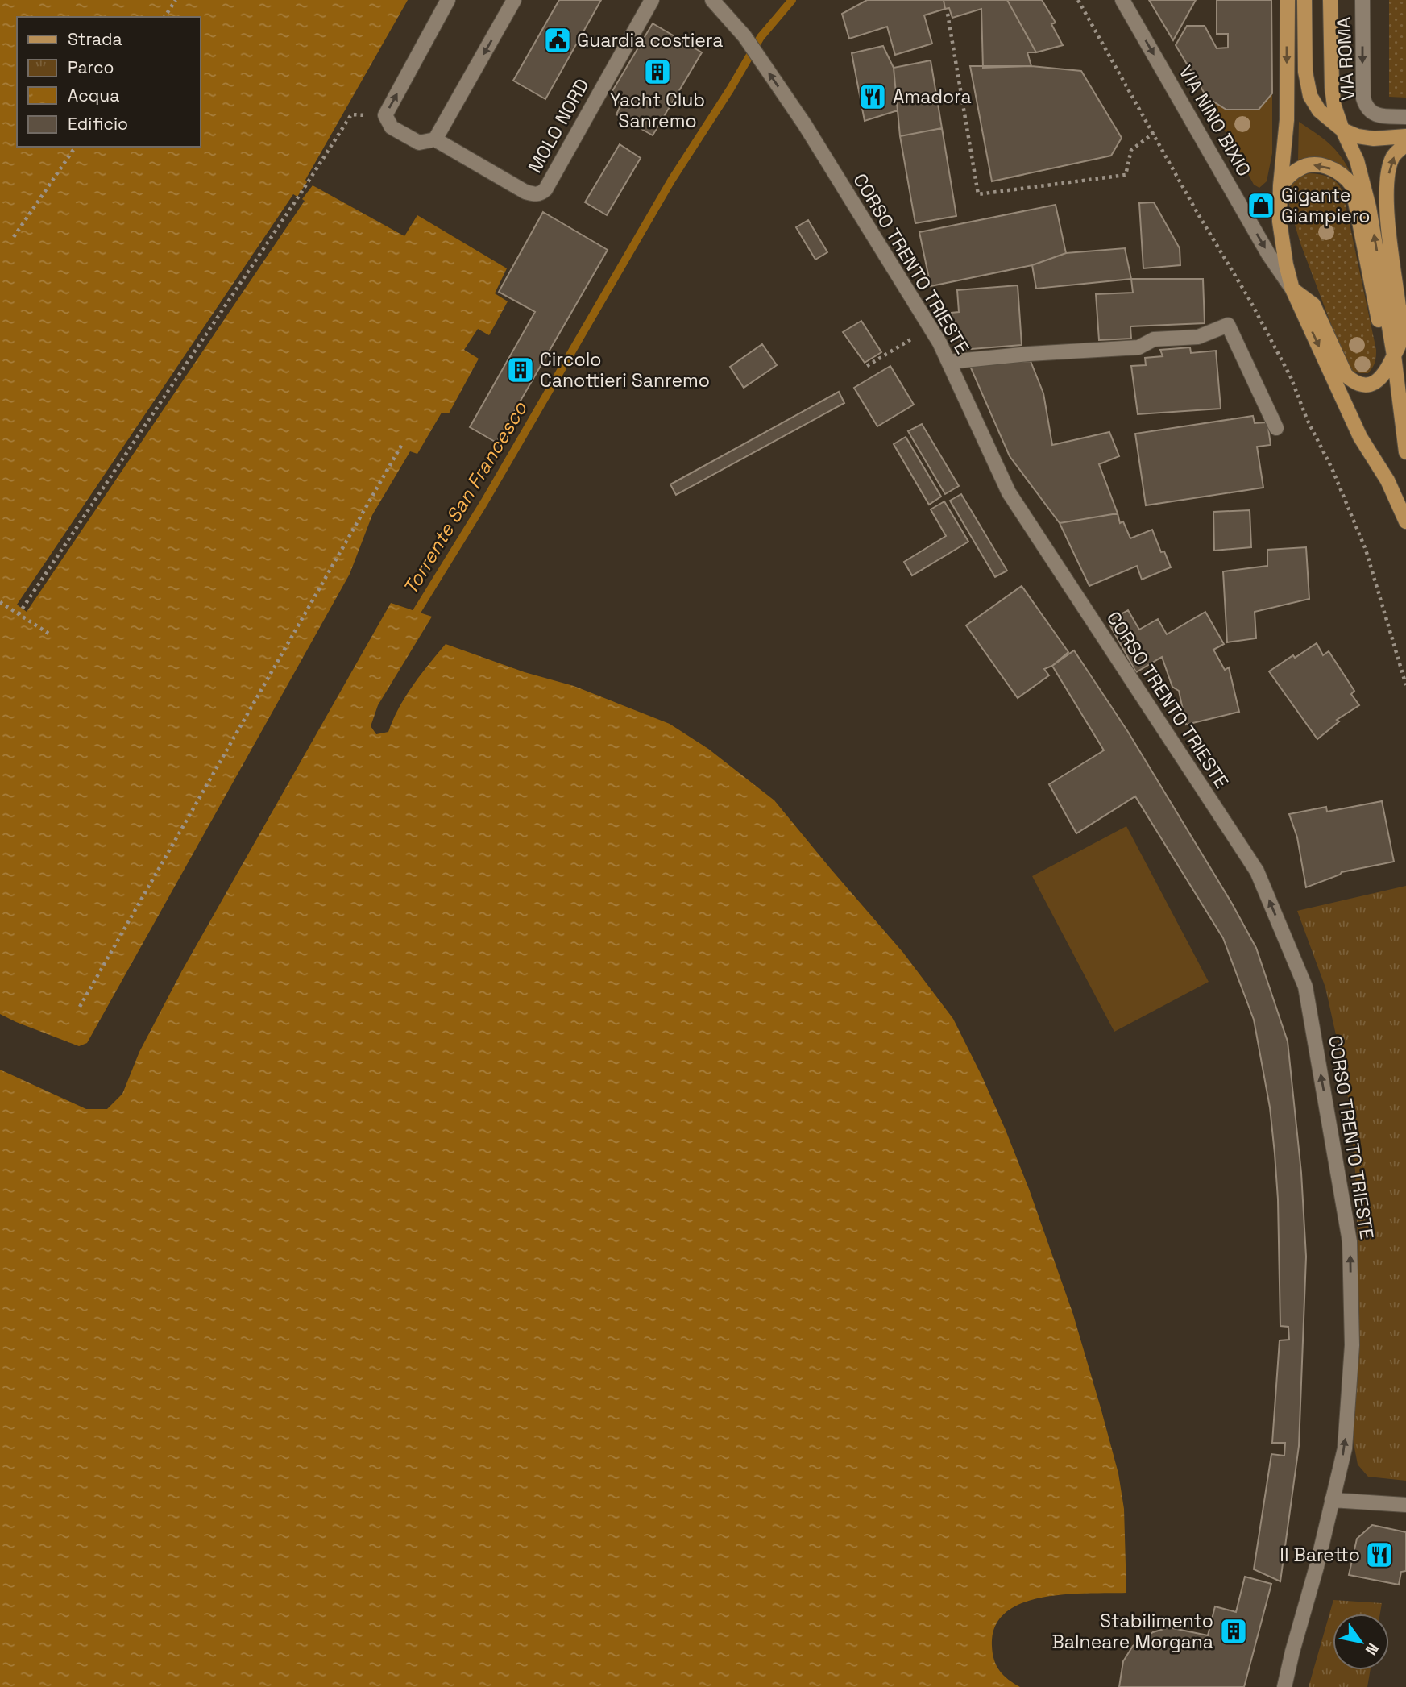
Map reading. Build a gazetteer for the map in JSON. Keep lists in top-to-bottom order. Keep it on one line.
{"streets":{"main road":["VIA ROMA"],"street":["VIA NINO BIXIO","MOLO NORD","CORSO TRENTO TRIESTE"]},"one_way":["VIA NINO BIXIO","CORSO TRENTO TRIESTE"],"water":["Torrente San Francesco"],"places":{"public building":["Guardia costiera"],"building":["Yacht Club Sanremo","Circolo Canottieri Sanremo","Stabilimento Balneare Morgana"],"restaurant":["Amadora","Il Baretto"],"shop":["Gigante Giampiero"]},"legend":["Strada","Parco","Acqua","Edificio"],"north":"bottom right"}
